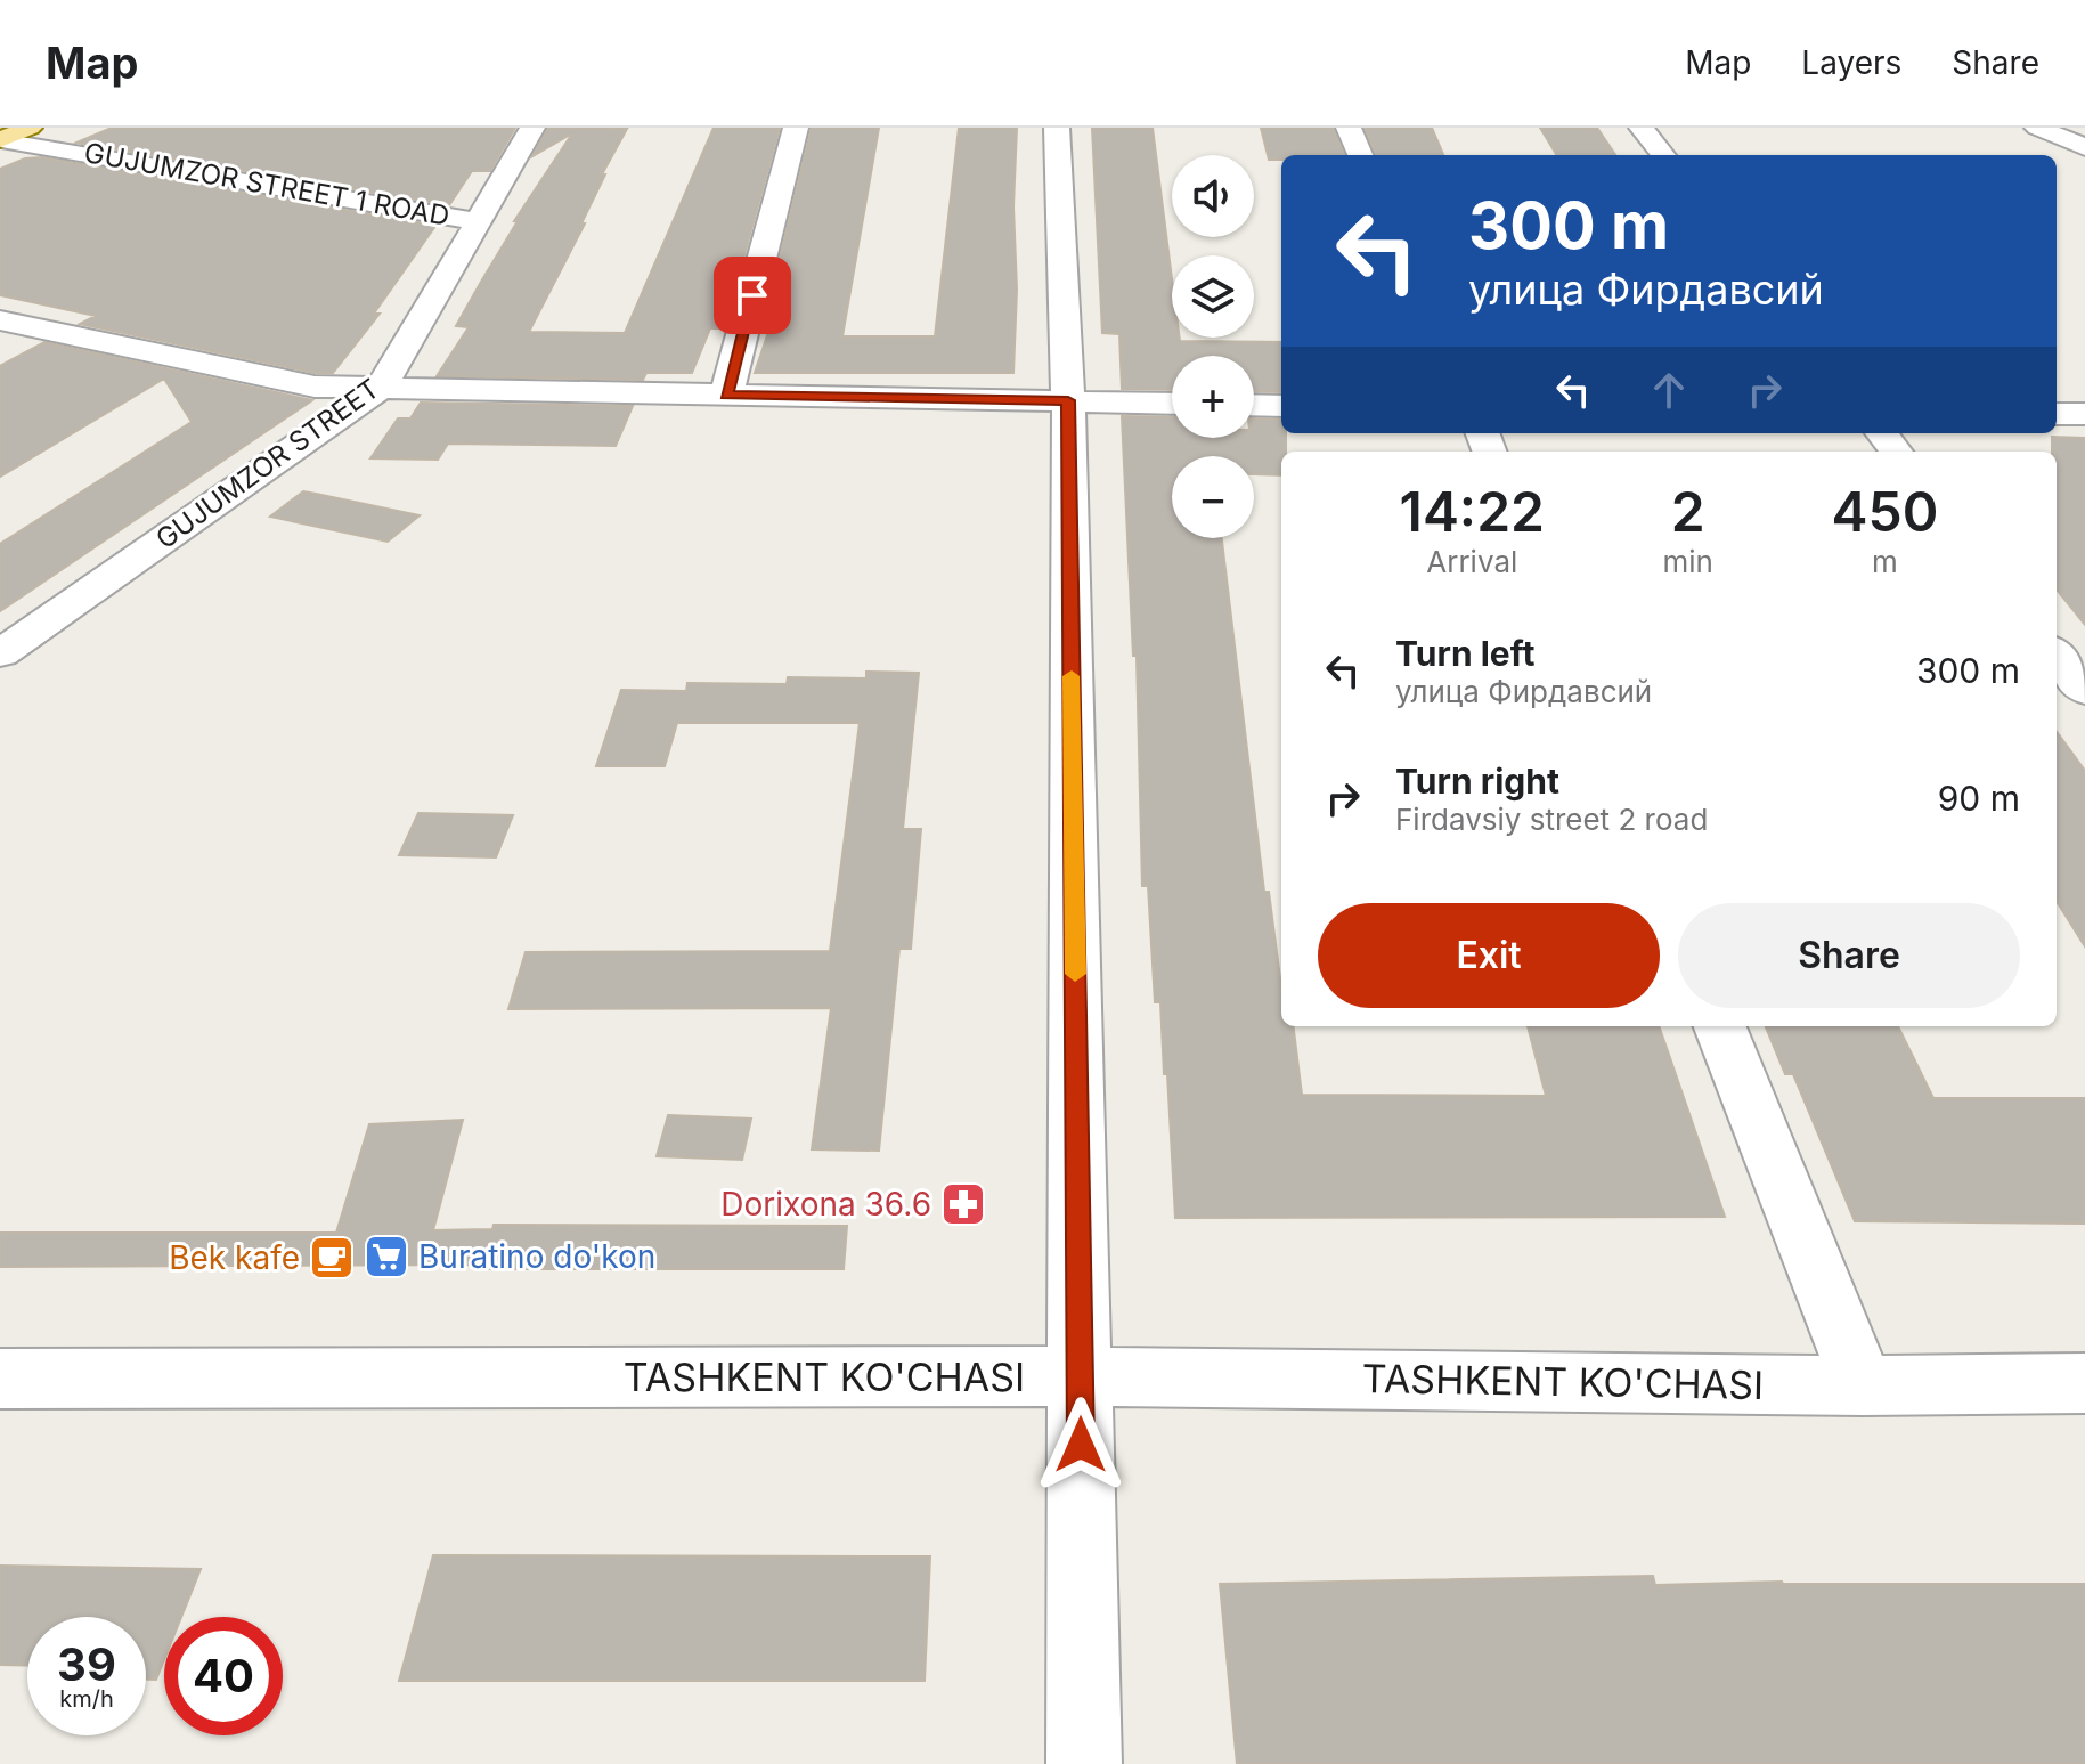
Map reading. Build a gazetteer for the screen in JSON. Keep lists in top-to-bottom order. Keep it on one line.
{"streets":{"street":["GUJUMZOR STREET 1 ROAD","GUJUMZOR STREET","TASHKENT KO'CHASI"]},"crossings":[["GUJUMZOR STREET 1 ROAD","GUJUMZOR STREET"]],"places":{"pharmacy":["Dorixona 36.6"],"supermarket":["Buratino do'kon"],"cafe":["Bek kafe"]},"page":{"header":"Map","nav":["Map","Layers","Share"],"map_buttons":["+","−"],"turn":["300 m","улица Фирдавсий"],"eta":["14:22","Arrival","2","min","450","m"],"list":[{"name":"Turn left","note":"улица Фирдавсий","value":"300 m"},{"name":"Turn right","note":"Firdavsiy street 2 road","value":"90 m"}],"buttons":["Exit","Share"],"speed":"39 km/h","limit":"40"}}
